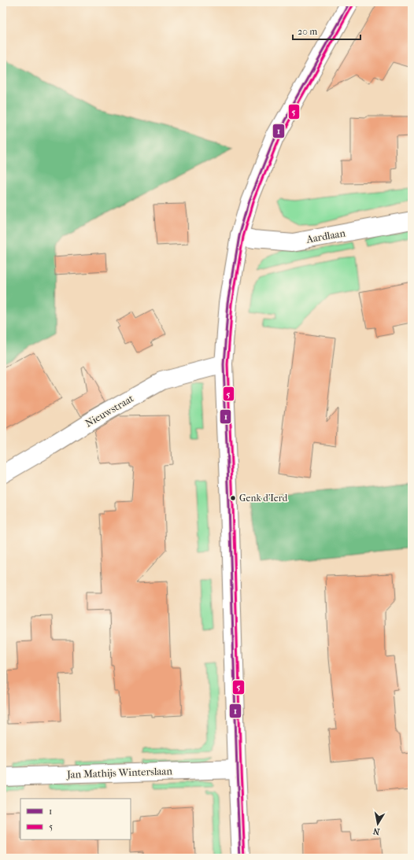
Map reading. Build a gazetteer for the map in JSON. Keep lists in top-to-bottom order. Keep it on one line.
{"streets":{"street":["Aardlaan","Nieuwstraat","Jan Mathijs Winterslaan"]},"places":["Genk d'Ierd"],"lines":["transit line 1","transit line 5"],"legend":["1","5"],"scale_bar":"20 m","north":"bottom"}
